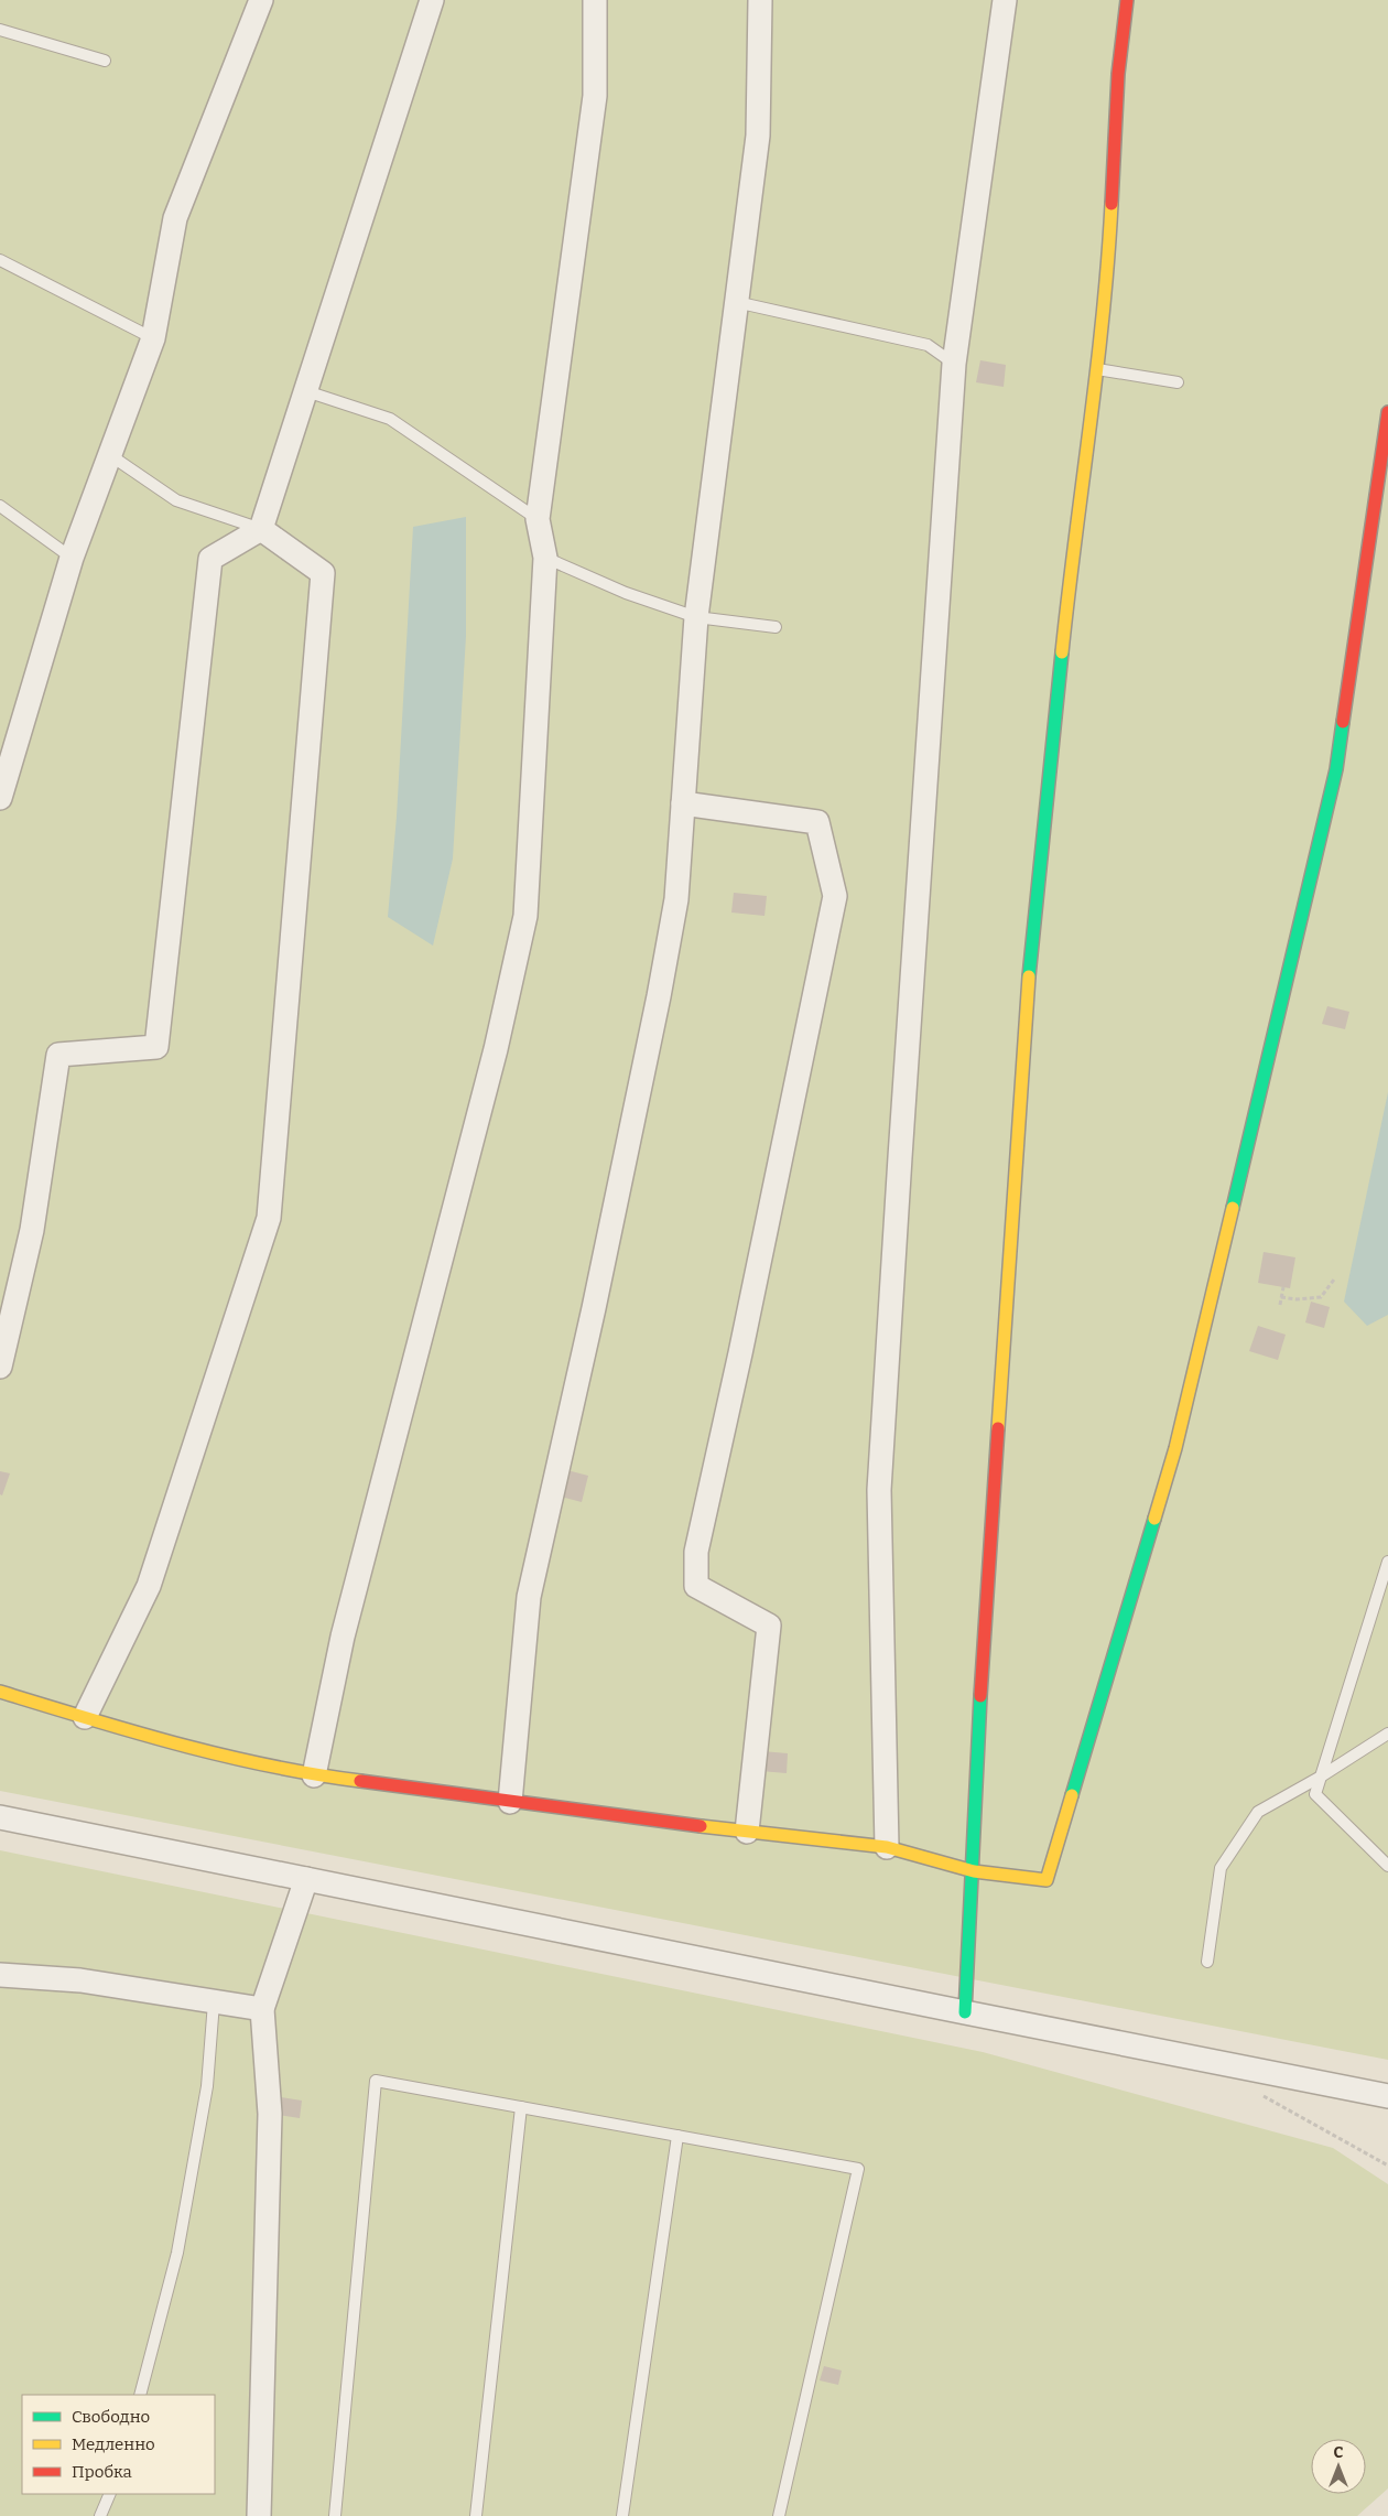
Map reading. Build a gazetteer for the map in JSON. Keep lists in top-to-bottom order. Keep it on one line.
{"legend":["Свободно","Медленно","Пробка"],"north":"top"}
